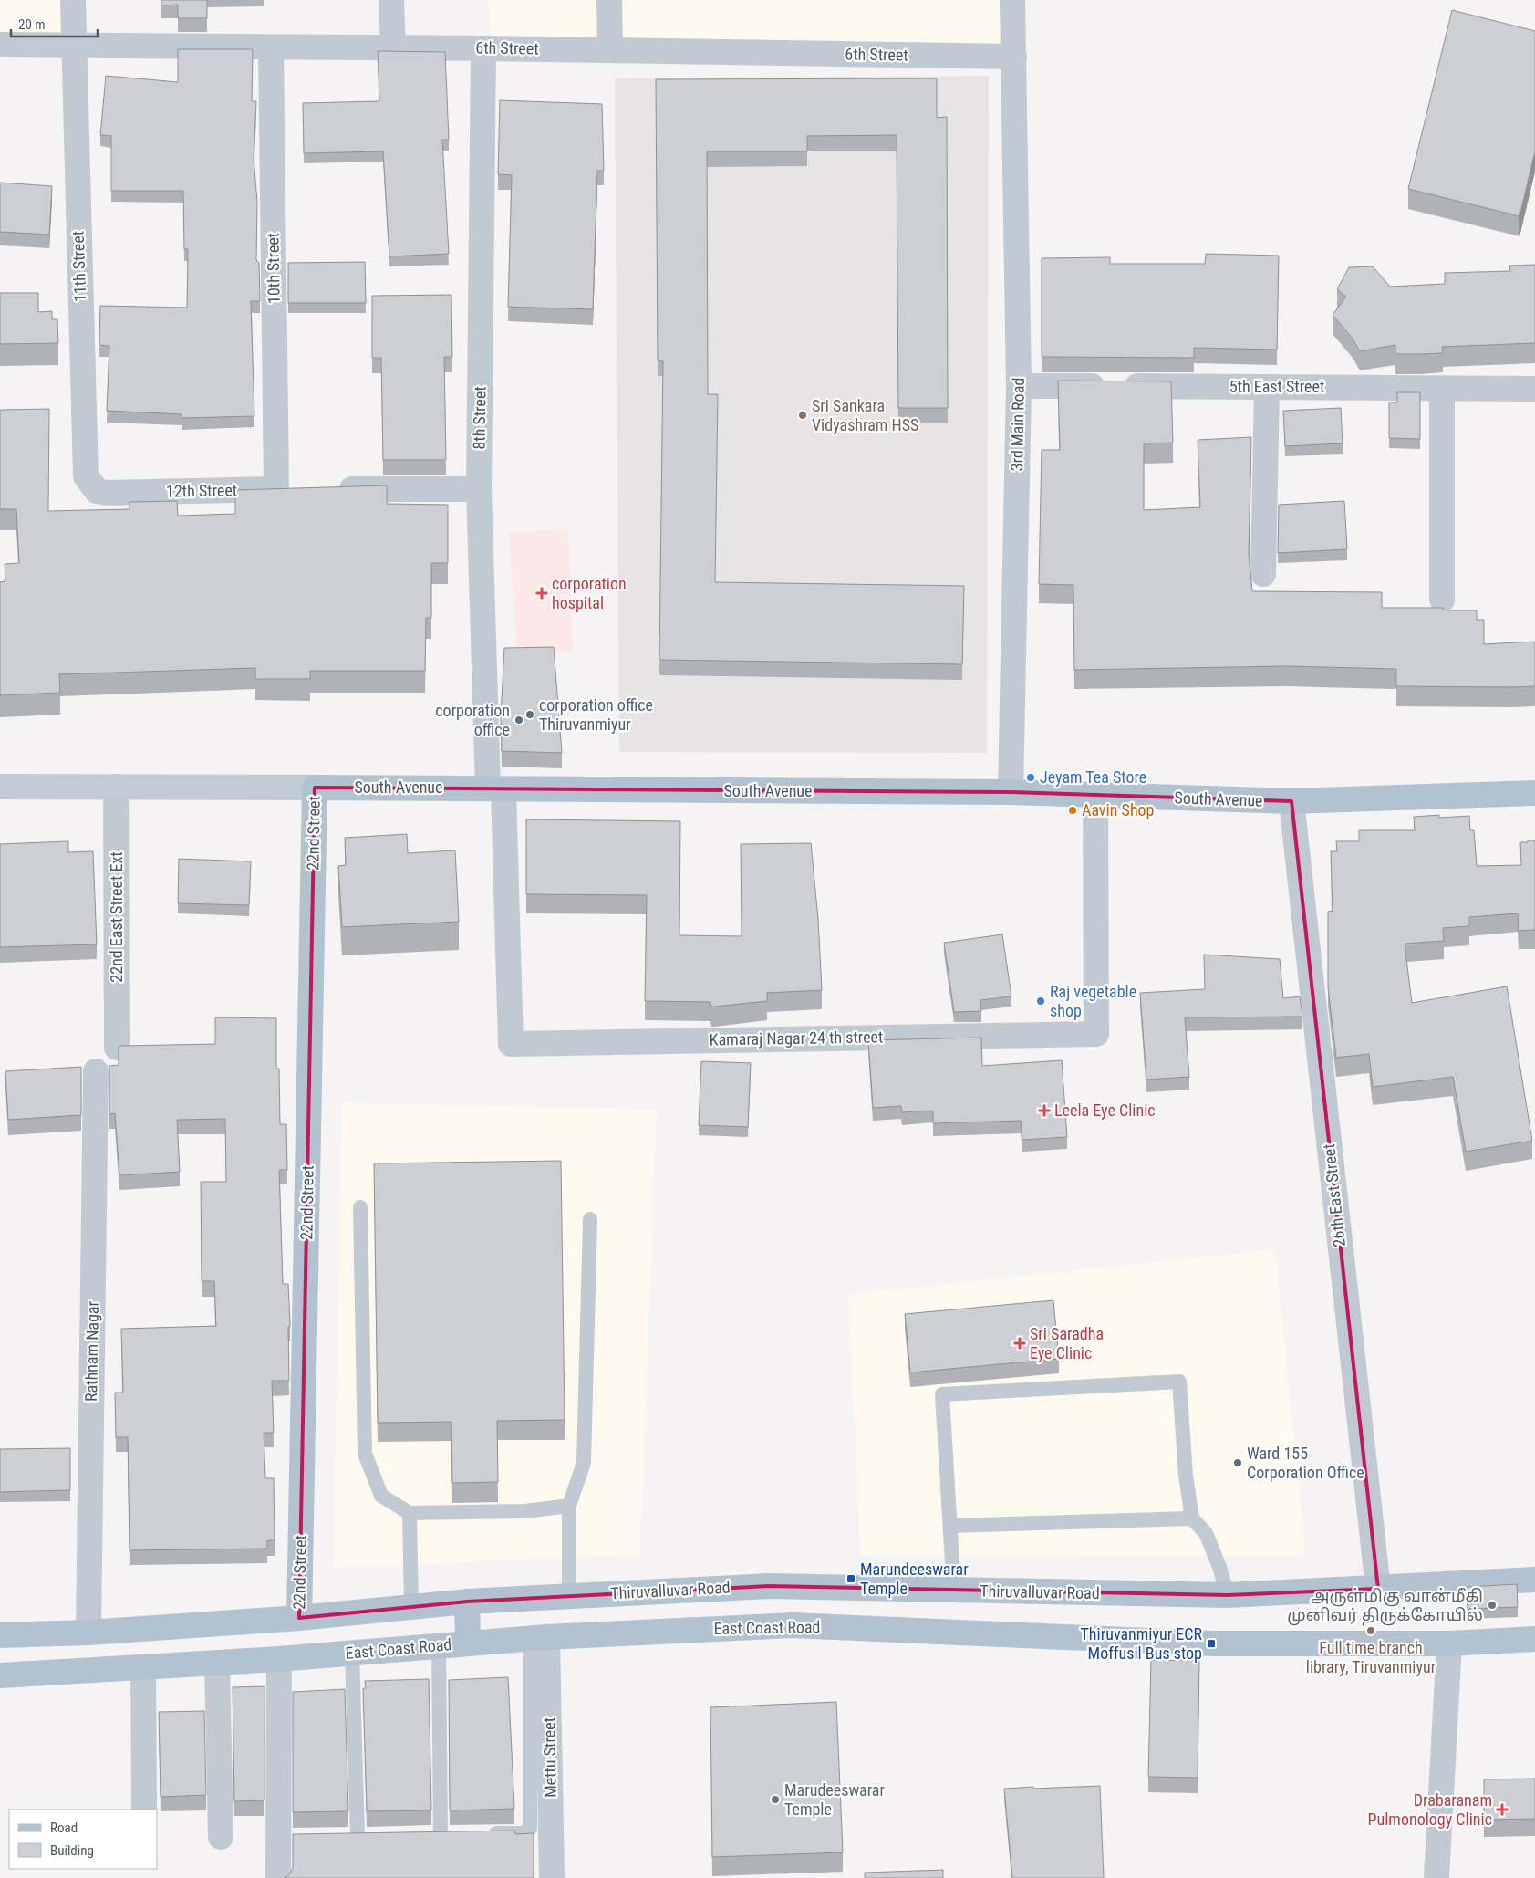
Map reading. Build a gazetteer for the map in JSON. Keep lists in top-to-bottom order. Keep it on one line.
{"streets":{"main road":["South Avenue","22nd Street","Thiruvalluvar Road","East Coast Road"],"street":["6th Street","11th Street","10th Street","5th East Street","8th Street","3rd Main Road","12th Street","22nd East Street Ext","Kamaraj Nagar 24 th street","26th East Street","Rathnam Nagar","Mettu Street"]},"crossings":[["6th Street","11th Street"],["6th Street","10th Street"],["6th Street","8th Street"],["6th Street","3rd Main Road"],["11th Street","12th Street"],["10th Street","12th Street"],["5th East Street","3rd Main Road"],["8th Street","South Avenue"],["8th Street","Kamaraj Nagar 24 th street"],["3rd Main Road","South Avenue"],["South Avenue","22nd Street"],["South Avenue","22nd East Street Ext"],["South Avenue","Kamaraj Nagar 24 th street"],["South Avenue","26th East Street"],["22nd Street","Thiruvalluvar Road"],["26th East Street","Thiruvalluvar Road"],["East Coast Road","Mettu Street"]],"places":{"other":["Sri Sankara Vidyashram HSS","corporation office Thiruvanmiyur","corporation office","Jeyam Tea Store","Aavin Shop","Raj vegetable shop","Ward 155 Corporation Office","அருள்மிகு வான்மீகி முனிவர் திருக்கோயில்","Full time branch library, Tiruvanmiyur","Marudeeswarar Temple"],"health":["corporation hospital","Leela Eye Clinic","Sri Saradha Eye Clinic","Drabaranam Pulmonology Clinic"],"transit":["Marundeeswarar Temple","Thiruvanmiyur ECR Moffusil Bus stop"]},"legend":["Road","Building"],"scale_bar":"20 m"}
